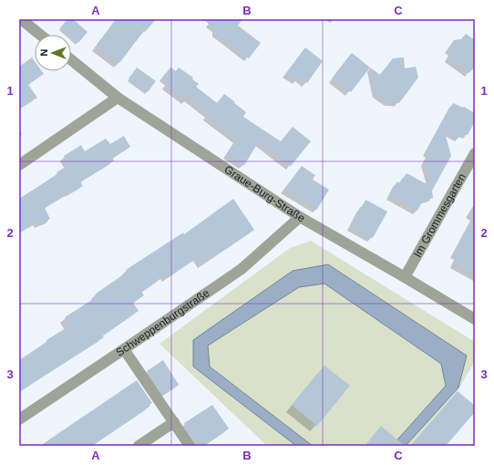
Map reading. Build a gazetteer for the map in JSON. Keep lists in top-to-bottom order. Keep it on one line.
{"streets":{"street":["Graue-Burg-Straße","Im Grommesgarten","Schweppenburgstraße"]},"crossings":[["Graue-Burg-Straße","Im Grommesgarten"],["Graue-Burg-Straße","Schweppenburgstraße"]],"north":"left","grid":{"columns":["A","B","C"],"rows":["1","2","3"]}}
